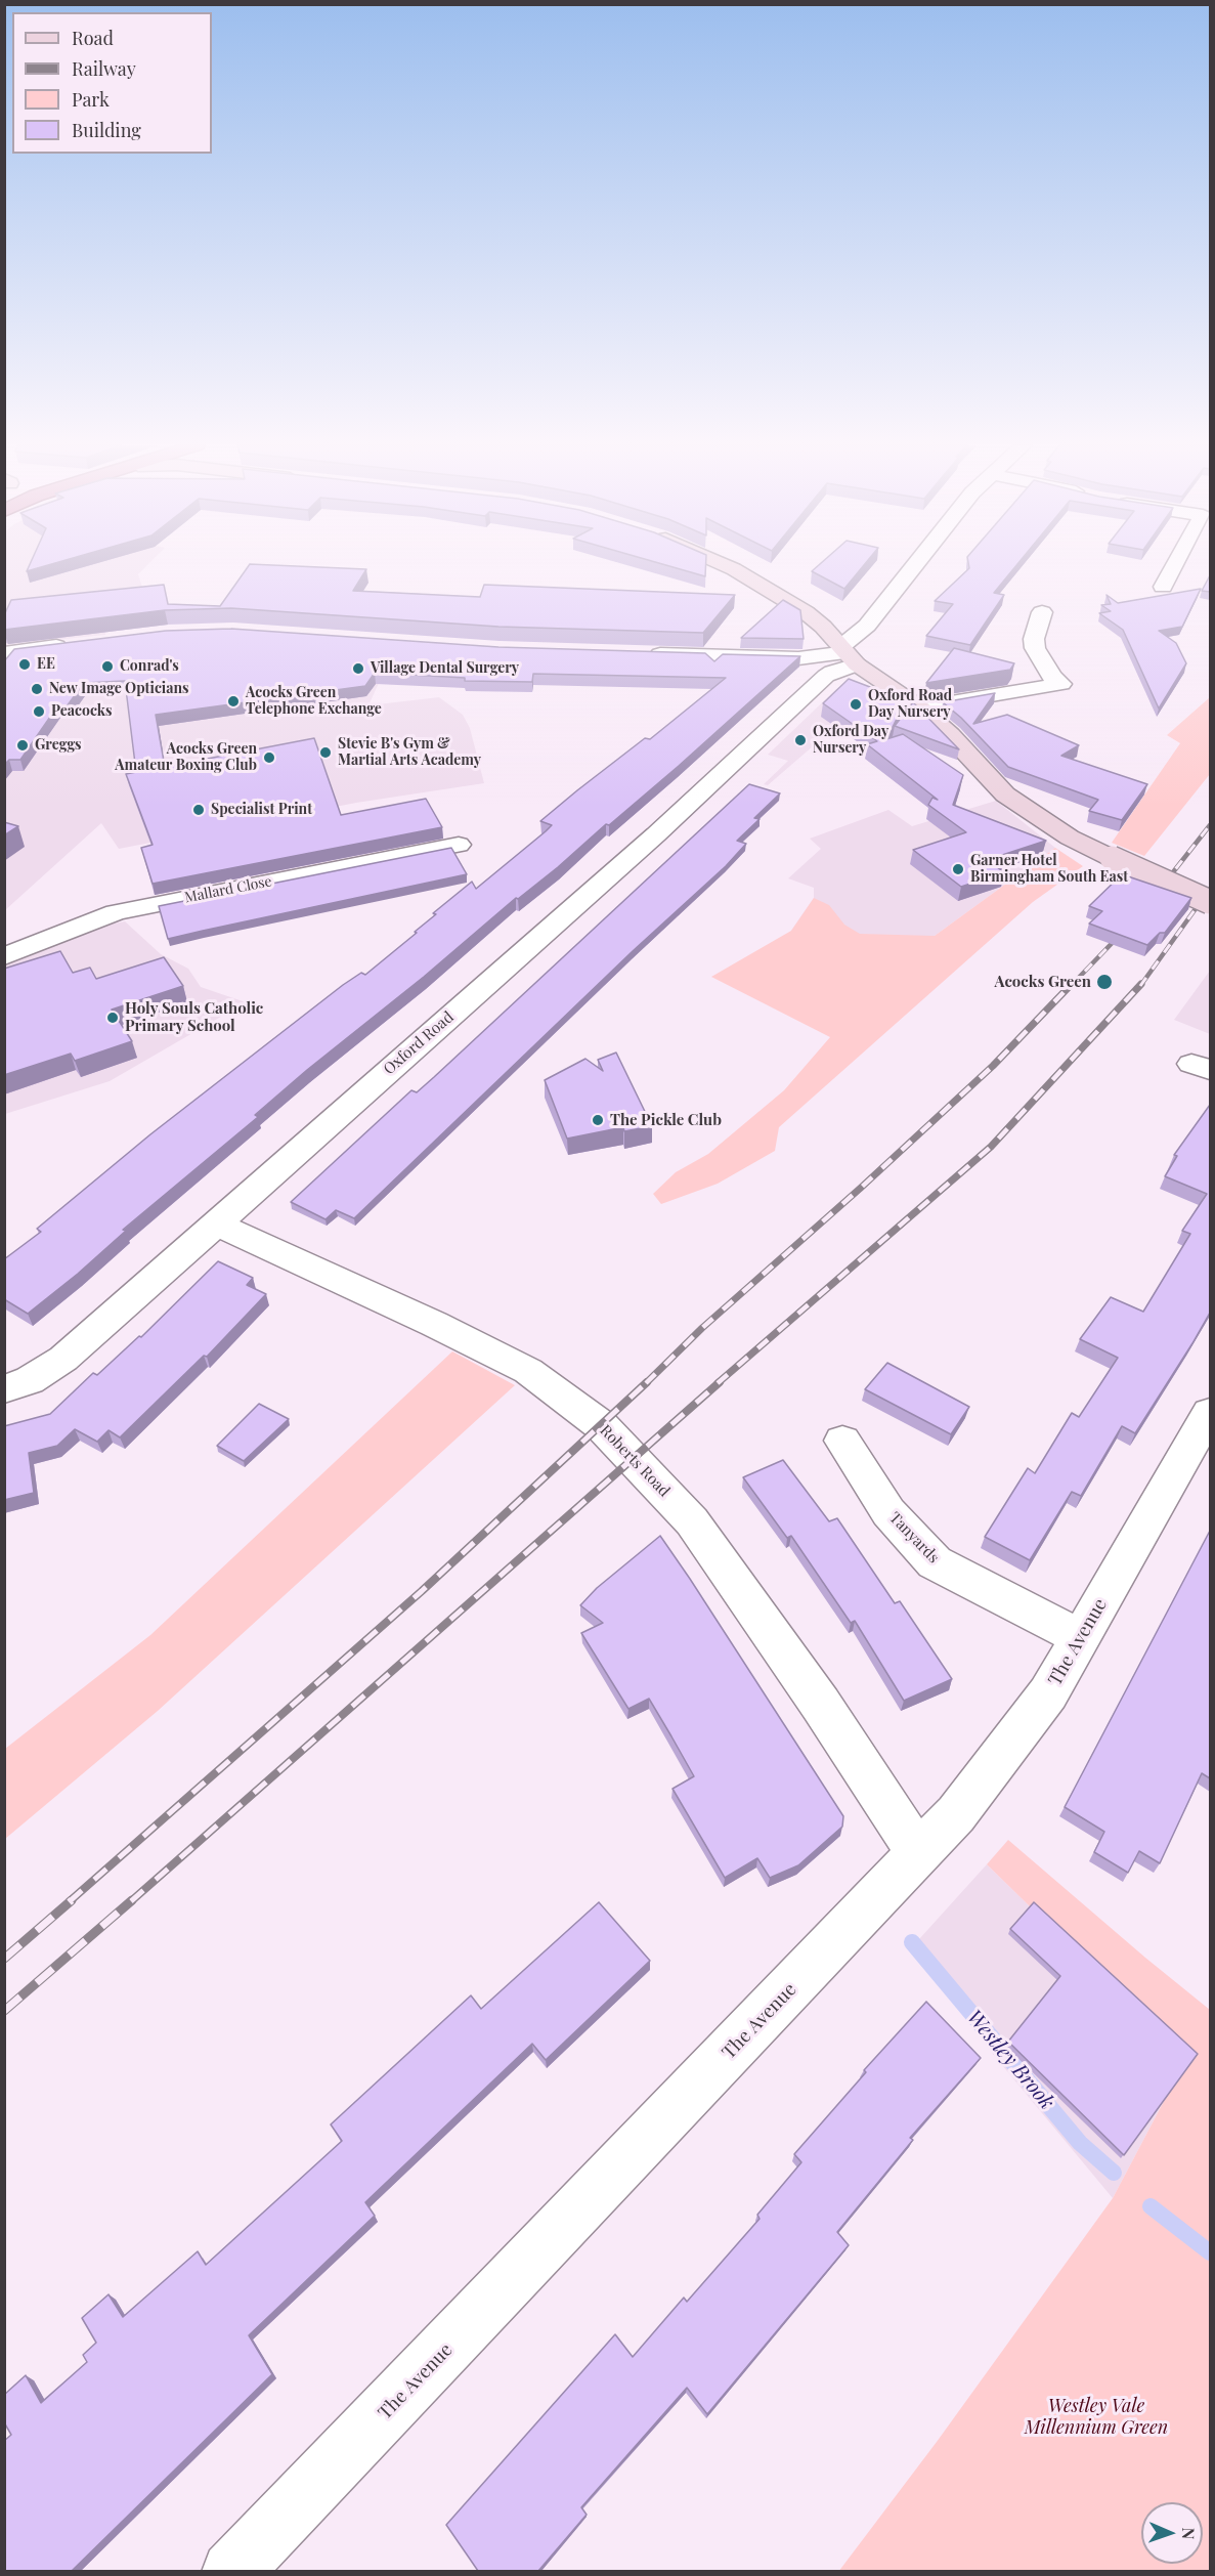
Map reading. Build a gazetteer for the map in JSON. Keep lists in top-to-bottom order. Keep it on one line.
{"streets":{"street":["Mallard Close","Oxford Road","Roberts Road","Tanyards","The Avenue"]},"crossings":[["Oxford Road","Roberts Road"],["Roberts Road","The Avenue"],["Tanyards","The Avenue"]],"water":["Westley Brook"],"parks":["Westley Vale Millennium Green"],"places":["EE","Conrad's","Village Dental Surgery","New Image Opticians","Acocks Green Telephone Exchange","Oxford Road Day Nursery","Peacocks","Oxford Day Nursery","Greggs","Stevie B's Gym & Martial Arts Academy","Acocks Green Amateur Boxing Club","Specialist Print","Garner Hotel Birmingham South East","Acocks Green","Holy Souls Catholic Primary School","The Pickle Club"],"legend":["Road","Railway","Park","Building"],"north":"right"}
